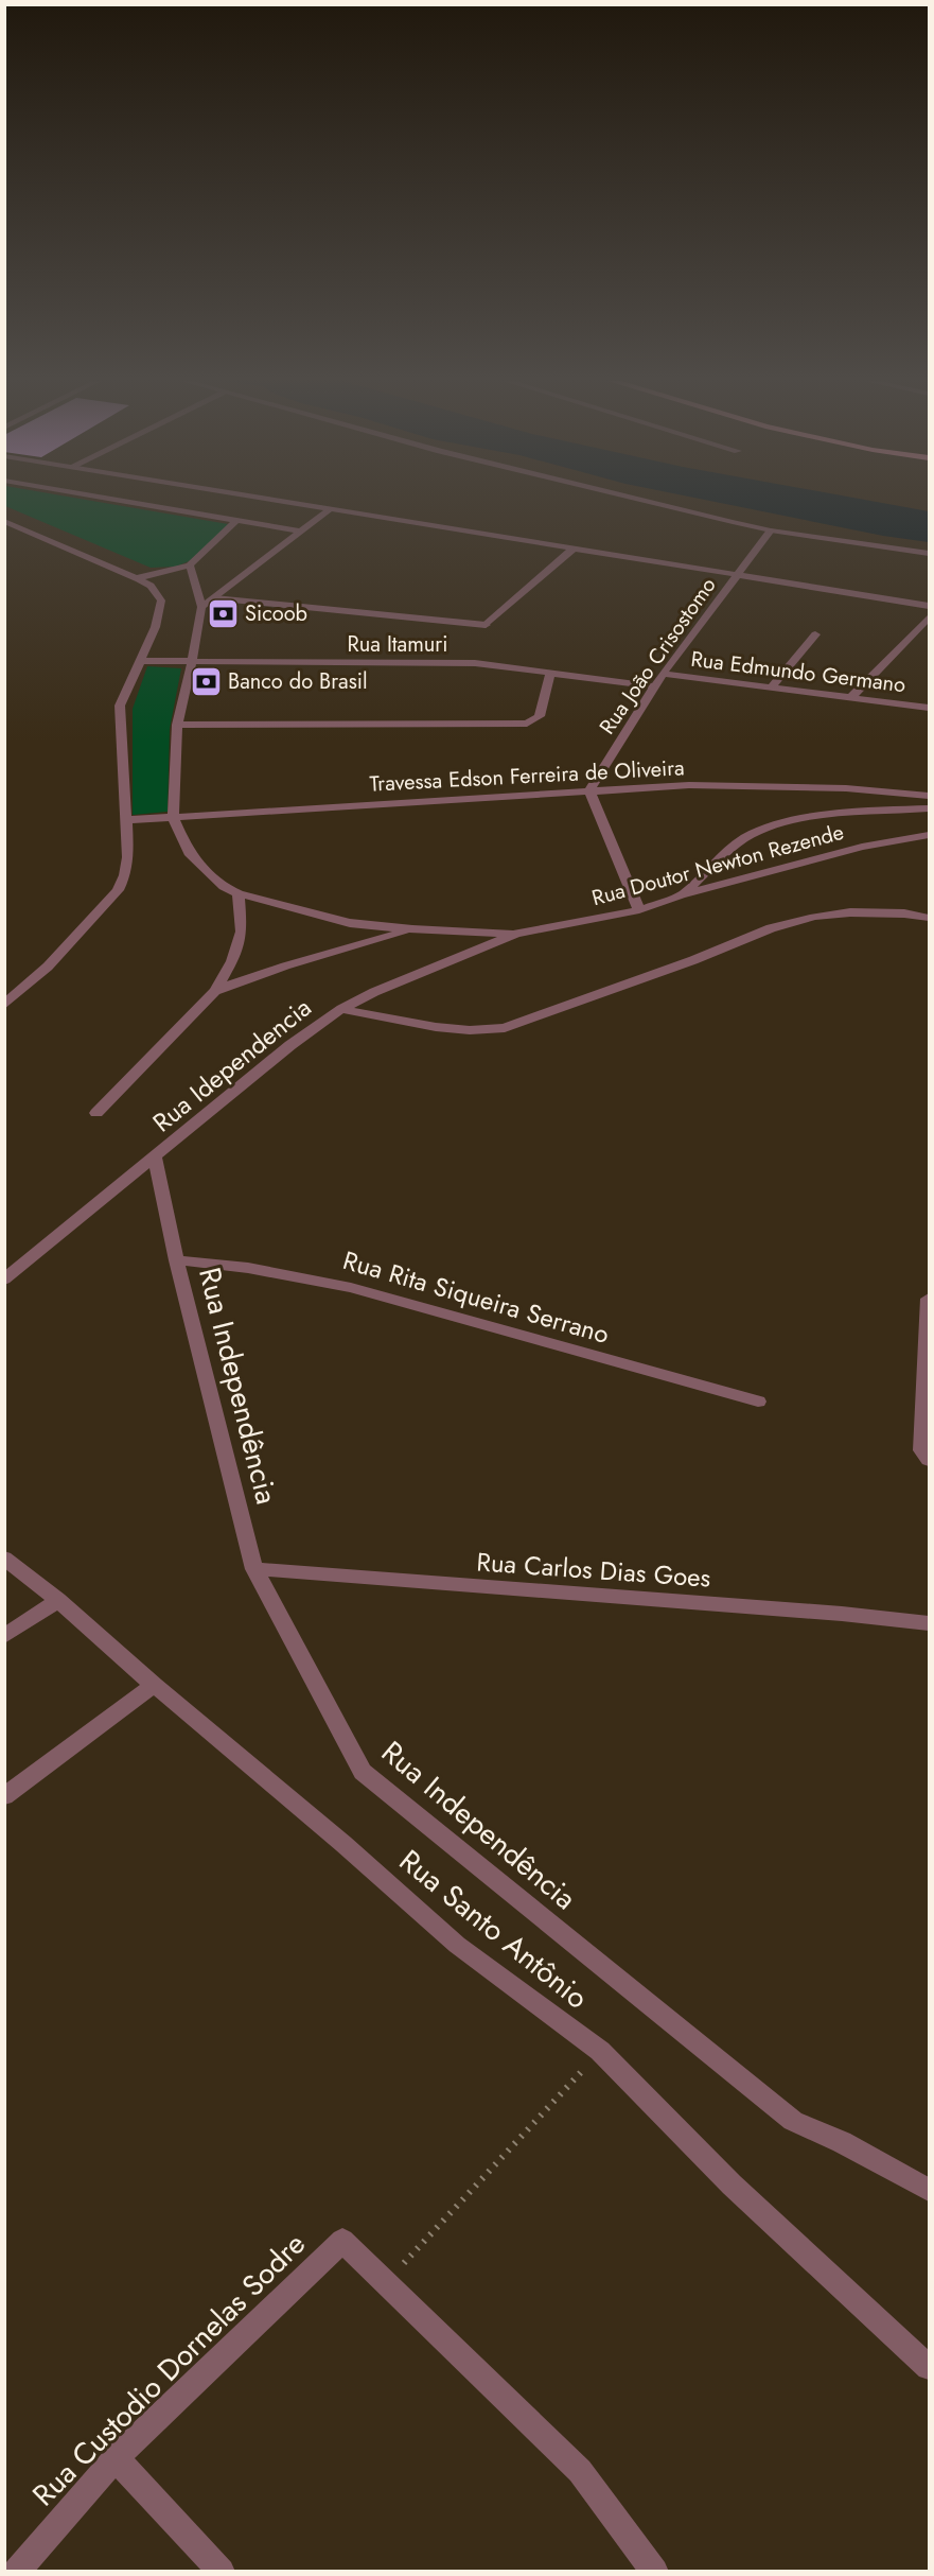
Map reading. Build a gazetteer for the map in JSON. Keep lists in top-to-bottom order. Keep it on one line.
{"streets":{"street":["Rua Itamuri","Rua João Crisostomo","Rua Edmundo Germano","Travessa Edson Ferreira de Oliveira","Rua Doutor Newton Rezende","Rua Idependencia","Rua Rita Siqueira Serrano","Rua Independência","Rua Carlos Dias Goes","Rua Santo Antônio","Rua Custodio Dornelas Sodre"]},"crossings":[["Rua Itamuri","Rua João Crisostomo"],["Rua João Crisostomo","Rua Edmundo Germano"],["Rua João Crisostomo","Travessa Edson Ferreira de Oliveira"],["Rua Doutor Newton Rezende","Rua Idependencia"],["Rua Idependencia","Rua Independência"],["Rua Rita Siqueira Serrano","Rua Independência"],["Rua Independência","Rua Carlos Dias Goes"]],"places":{"bank":["Sicoob","Banco do Brasil"]}}
